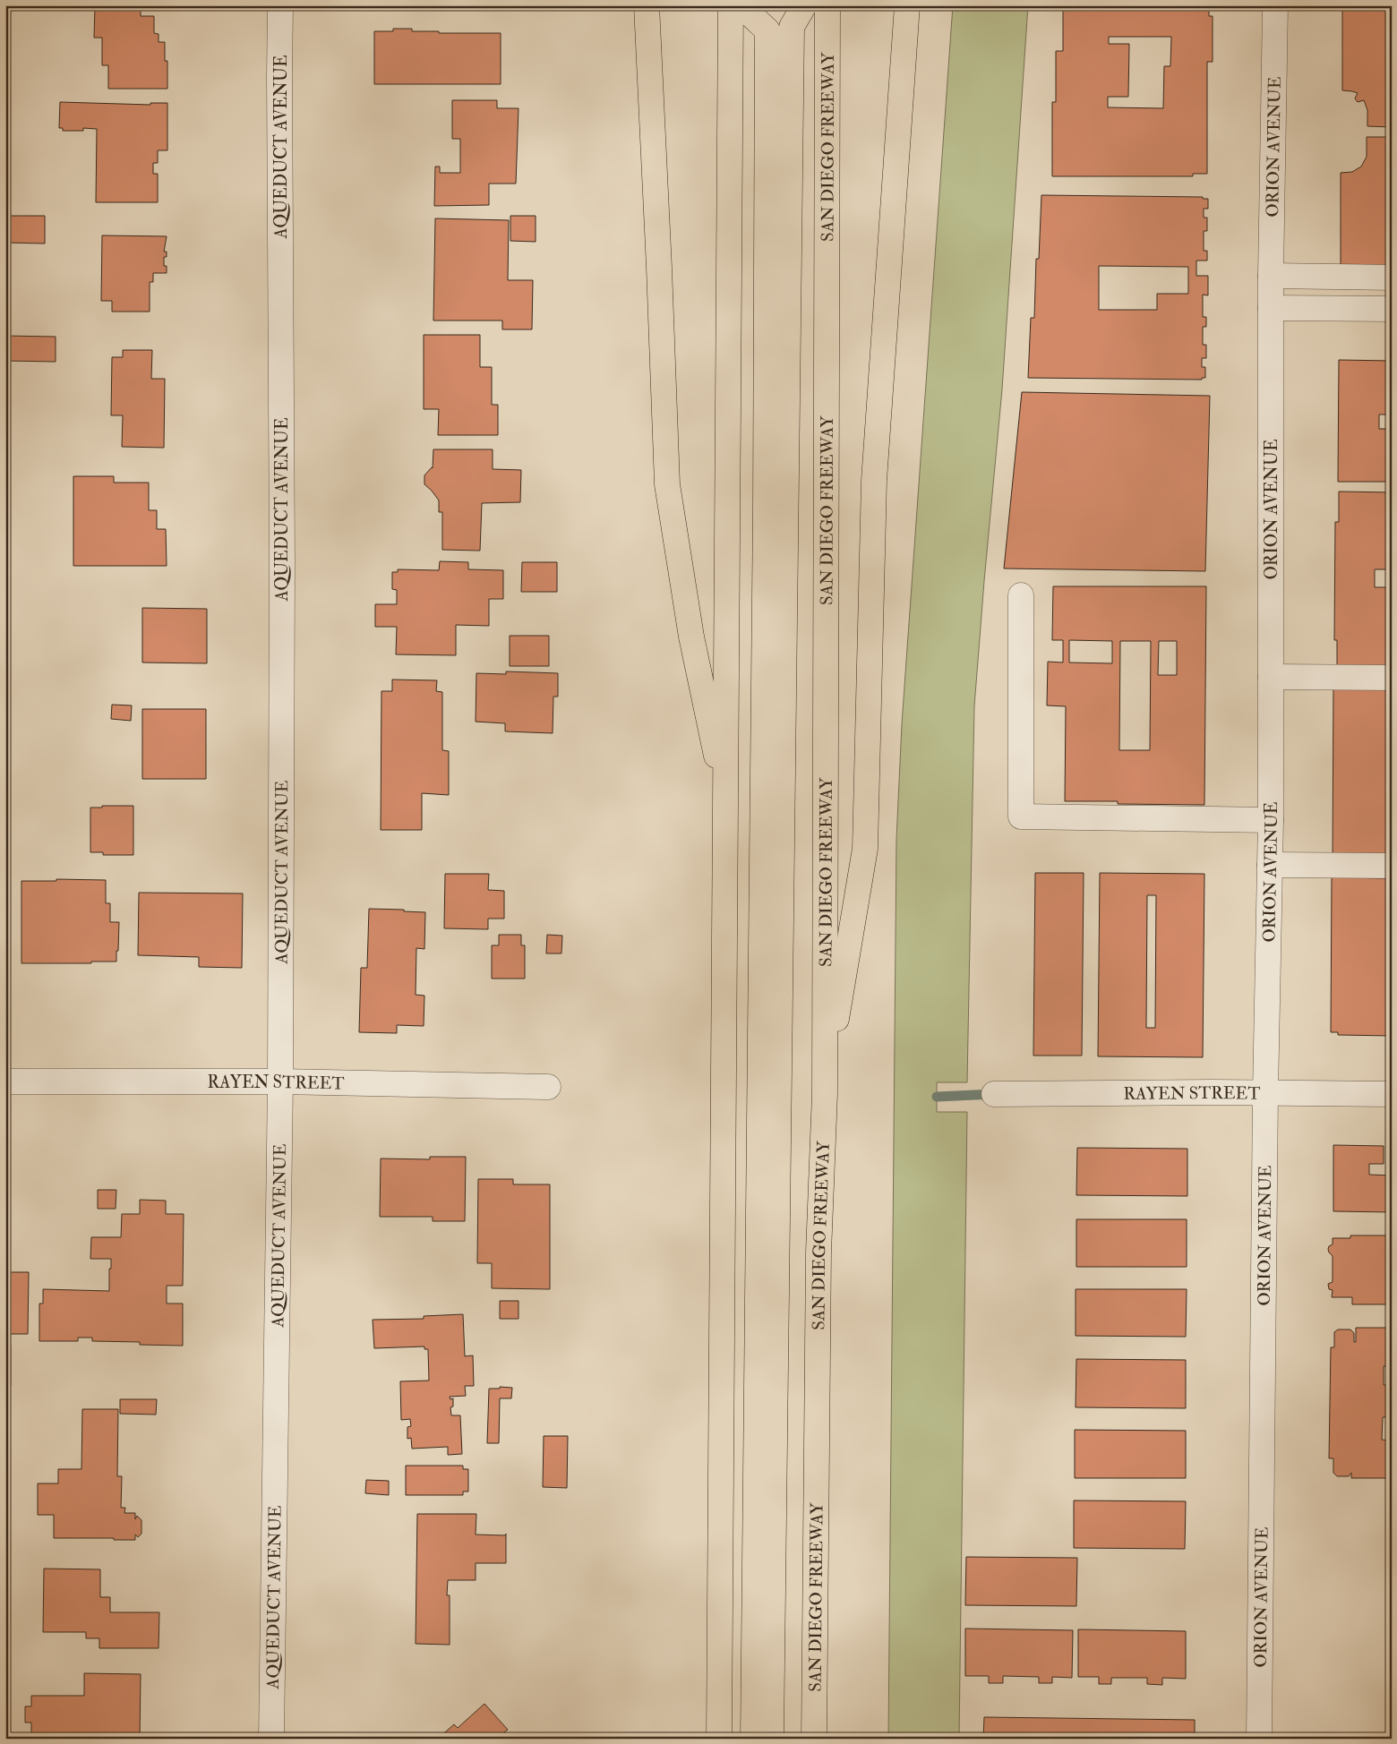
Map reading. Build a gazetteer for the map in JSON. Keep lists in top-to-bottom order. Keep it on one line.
{"streets":{"highway":["SAN DIEGO FREEWAY"],"street":["AQUEDUCT AVENUE","ORION AVENUE","RAYEN STREET"]},"crossings":[["AQUEDUCT AVENUE","RAYEN STREET"],["ORION AVENUE","RAYEN STREET"]]}
